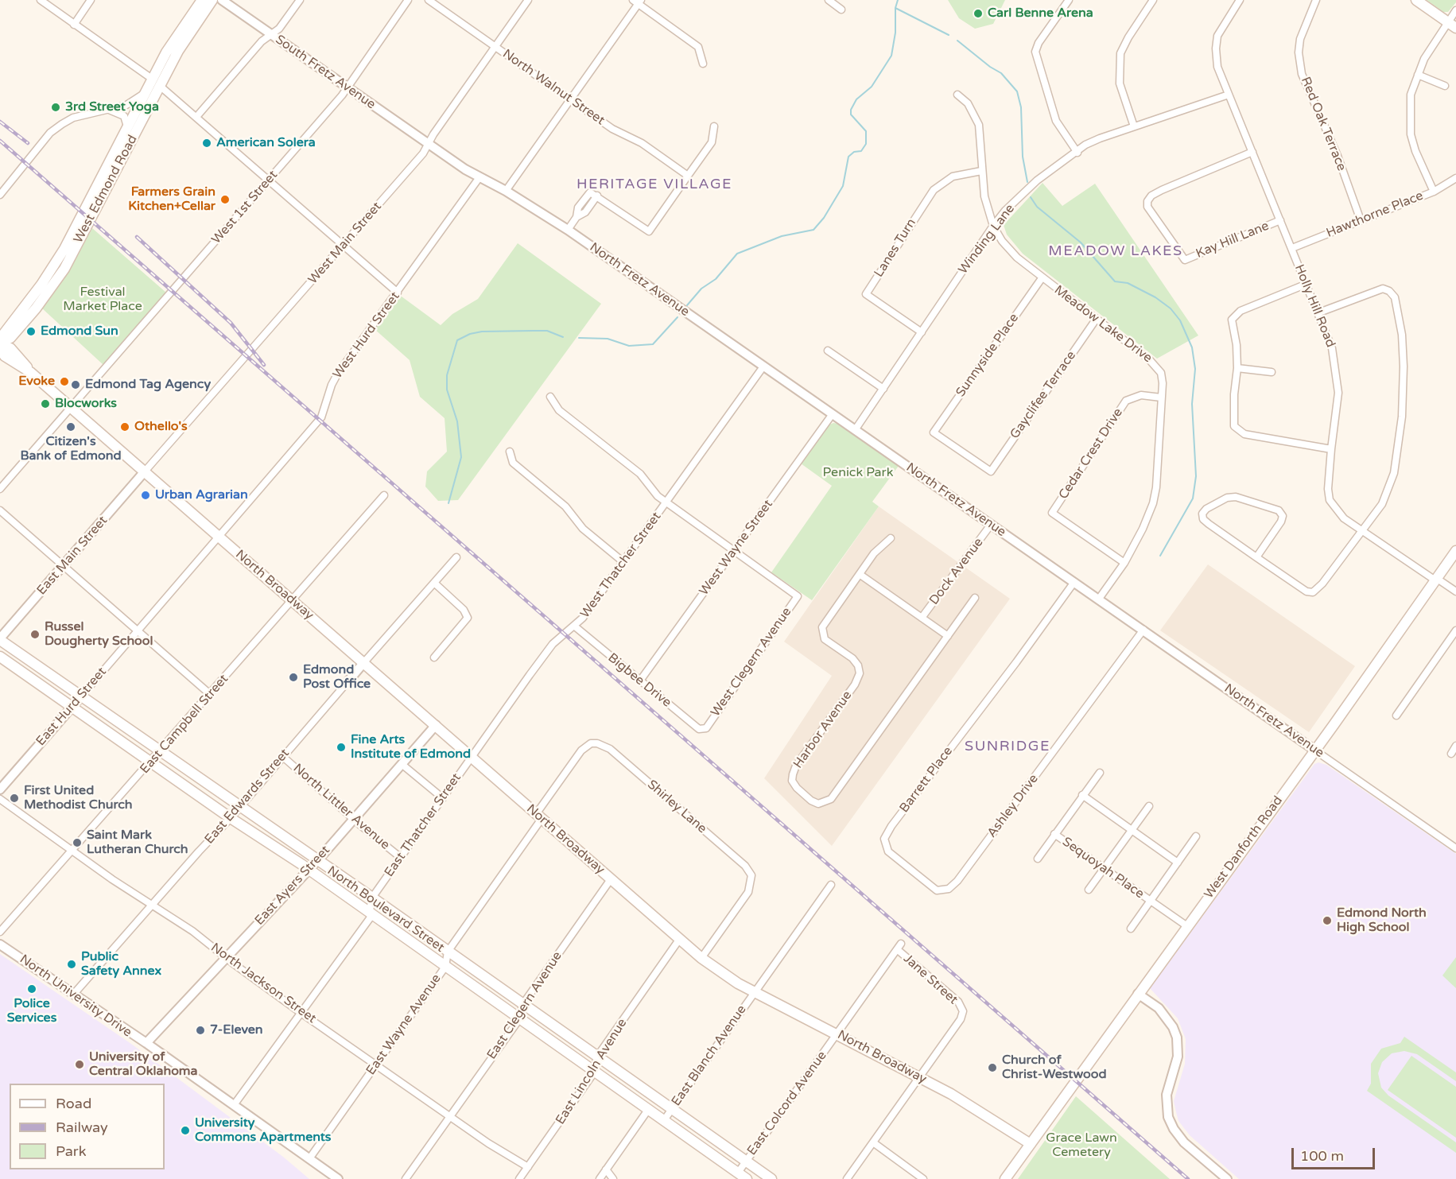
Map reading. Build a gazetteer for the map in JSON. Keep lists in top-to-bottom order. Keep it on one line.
{"streets":{"main road":["West Edmond Road","North Broadway","West Danforth Road","North Boulevard Street"],"street":["South Fretz Avenue","North Walnut Street","Red Oak Terrace","West 1st Street","Hawthorne Place","Winding Lane","Kay Hill Lane","West Main Street","Lanes Turn","North Fretz Avenue","Holly Hill Road","Meadow Lake Drive","West Hurd Street","Sunnyside Place","Gayclifee Terrace","Cedar Crest Drive","West Wayne Street","East Main Street","West Thatcher Street","Dock Avenue","West Clegern Avenue","Bigbee Drive","East Hurd Street","East Campbell Street","Harbor Avenue","Barrett Place","East Edwards Street","Ashley Drive","North Littler Avenue","Shirley Lane","East Thatcher Street","Sequoyah Place","East Ayers Street","Jane Street","North Jackson Street","North University Drive","East Clegern Avenue","East Wayne Avenue","East Blanch Avenue","East Lincoln Avenue","East Colcord Avenue"]},"crossings":[["South Fretz Avenue","West 1st Street"],["South Fretz Avenue","West Main Street"],["South Fretz Avenue","North Fretz Avenue"],["North Walnut Street","West Main Street"],["Red Oak Terrace","Hawthorne Place"],["West 1st Street","North Broadway"],["Hawthorne Place","Holly Hill Road"],["Winding Lane","Lanes Turn"],["Winding Lane","North Fretz Avenue"],["Winding Lane","Holly Hill Road"],["Winding Lane","Meadow Lake Drive"],["Kay Hill Lane","Holly Hill Road"],["West Main Street","North Fretz Avenue"],["West Main Street","East Main Street"],["West Main Street","North Broadway"],["Lanes Turn","Meadow Lake Drive"],["North Fretz Avenue","Meadow Lake Drive"],["North Fretz Avenue","West Hurd Street"],["North Fretz Avenue","West Wayne Street"],["North Fretz Avenue","West Thatcher Street"],["North Fretz Avenue","Dock Avenue"],["North Fretz Avenue","Barrett Place"],["North Fretz Avenue","Ashley Drive"],["North Fretz Avenue","West Danforth Road"],["Holly Hill Road","West Danforth Road"],["Meadow Lake Drive","Sunnyside Place"],["Meadow Lake Drive","Gayclifee Terrace"],["Meadow Lake Drive","Cedar Crest Drive"],["West Hurd Street","North Broadway"],["West Hurd Street","East Hurd Street"],["Sunnyside Place","Gayclifee Terrace"],["West Wayne Street","West Clegern Avenue"],["West Wayne Street","Bigbee Drive"],["East Main Street","North Broadway"],["East Main Street","North Boulevard Street"],["West Thatcher Street","North Broadway"],["West Thatcher Street","Bigbee Drive"],["West Thatcher Street","East Thatcher Street"],["Dock Avenue","Harbor Avenue"],["North Broadway","East Hurd Street"],["North Broadway","East Campbell Street"],["North Broadway","East Edwards Street"],["North Broadway","Shirley Lane"],["North Broadway","East Thatcher Street"],["North Broadway","West Danforth Road"],["North Broadway","East Ayers Street"],["North Broadway","Jane Street"],["North Broadway","East Clegern Avenue"],["North Broadway","East Wayne Avenue"],["North Broadway","East Blanch Avenue"],["North Broadway","East Lincoln Avenue"],["North Broadway","East Colcord Avenue"],["West Clegern Avenue","Bigbee Drive"],["East Hurd Street","North Boulevard Street"],["East Campbell Street","North Boulevard Street"],["East Campbell Street","North Jackson Street"],["Barrett Place","Ashley Drive"],["East Edwards Street","North Littler Avenue"],["East Edwards Street","North Boulevard Street"],["East Edwards Street","North Jackson Street"],["East Edwards Street","North University Drive"],["North Littler Avenue","East Thatcher Street"],["North Littler Avenue","East Ayers Street"],["Shirley Lane","East Wayne Avenue"],["East Thatcher Street","North Boulevard Street"],["West Danforth Road","Sequoyah Place"],["East Ayers Street","North Boulevard Street"],["East Ayers Street","North Jackson Street"],["East Ayers Street","North University Drive"],["North Boulevard Street","East Clegern Avenue"],["North Boulevard Street","East Wayne Avenue"],["North Boulevard Street","East Blanch Avenue"],["North Boulevard Street","East Lincoln Avenue"],["North Boulevard Street","East Colcord Avenue"],["Jane Street","East Colcord Avenue"],["North Jackson Street","East Clegern Avenue"],["North Jackson Street","East Wayne Avenue"],["North Jackson Street","East Lincoln Avenue"],["North University Drive","East Wayne Avenue"]],"districts":["HERITAGE VILLAGE","MEADOW LAKES","SUNRIDGE"],"parks":["Festival Market Place","Penick Park","Grace Lawn Cemetery"],"places":["Carl Benne Arena","3rd Street Yoga","American Solera","Farmers Grain Kitchen+Cellar","Edmond Sun","Evoke","Edmond Tag Agency","Blocworks","Citizen's Bank of Edmond","Othello's","Urban Agrarian","Russel Dougherty School","Edmond Post Office","Fine Arts Institute of Edmond","First United Methodist Church","Saint Mark Lutheran Church","Edmond North High School","Public Safety Annex","Police Services","7-Eleven","University of Central Oklahoma","Church of Christ-Westwood","University Commons Apartments"],"legend":["Road","Railway","Park"],"scale_bar":"100 m"}
